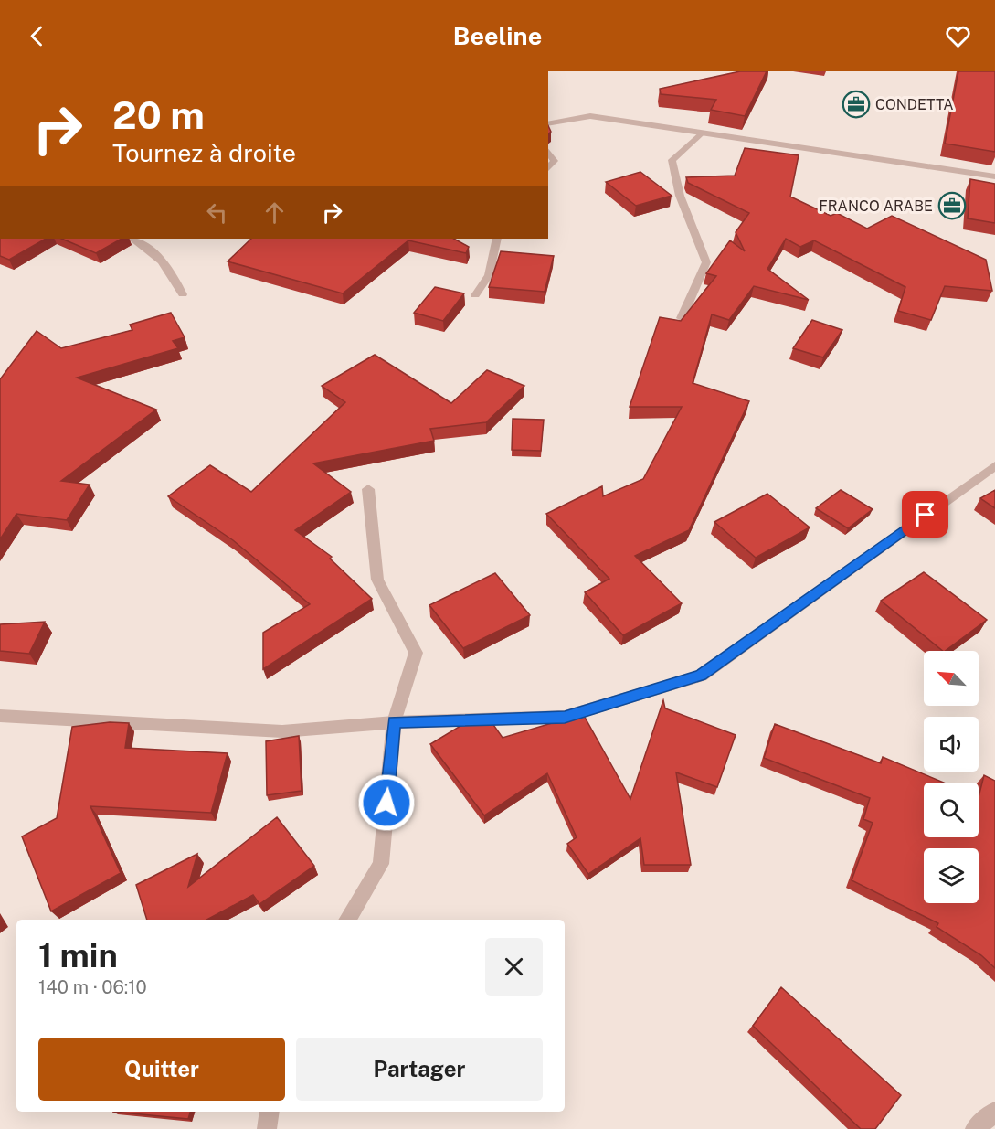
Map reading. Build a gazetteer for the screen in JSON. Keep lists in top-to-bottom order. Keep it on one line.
{"places":{"office":["CONDETTA","FRANCO ARABE"]},"north":"top left","page":{"header":"Beeline","turn":["20 m","Tournez à droite"],"heading":["1 min","140 m · 06:10"],"buttons":["Quitter","Partager"]}}
